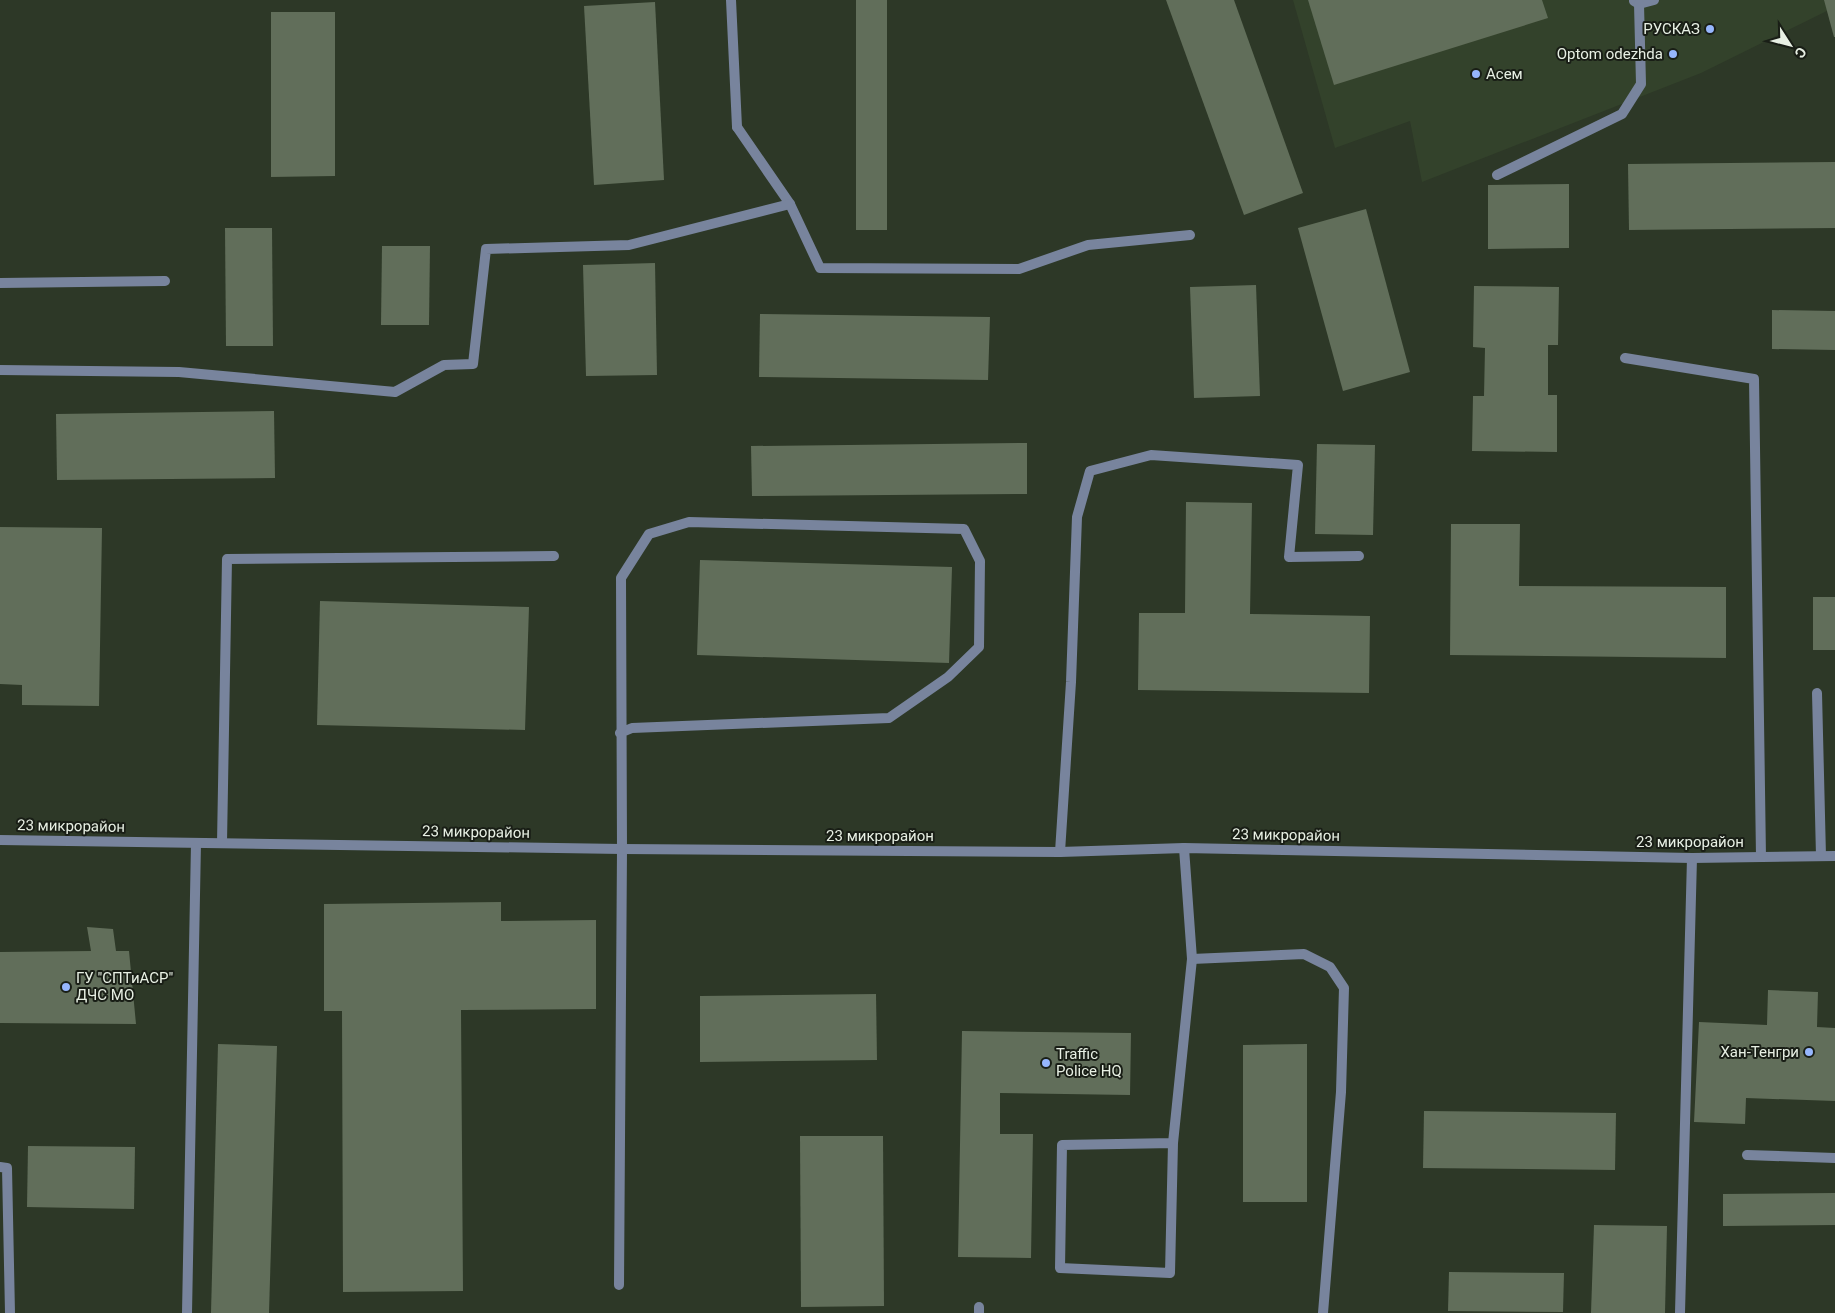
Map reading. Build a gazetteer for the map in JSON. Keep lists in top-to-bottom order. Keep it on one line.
{"streets":{"street":["23 микрорайон"]},"places":["РУСКАЗ","Optom odezhda","Асем","ГУ \"СПТиАСР\" ДЧС МО","Хан-Тенгри","Traffic Police HQ"],"north":"bottom right"}
